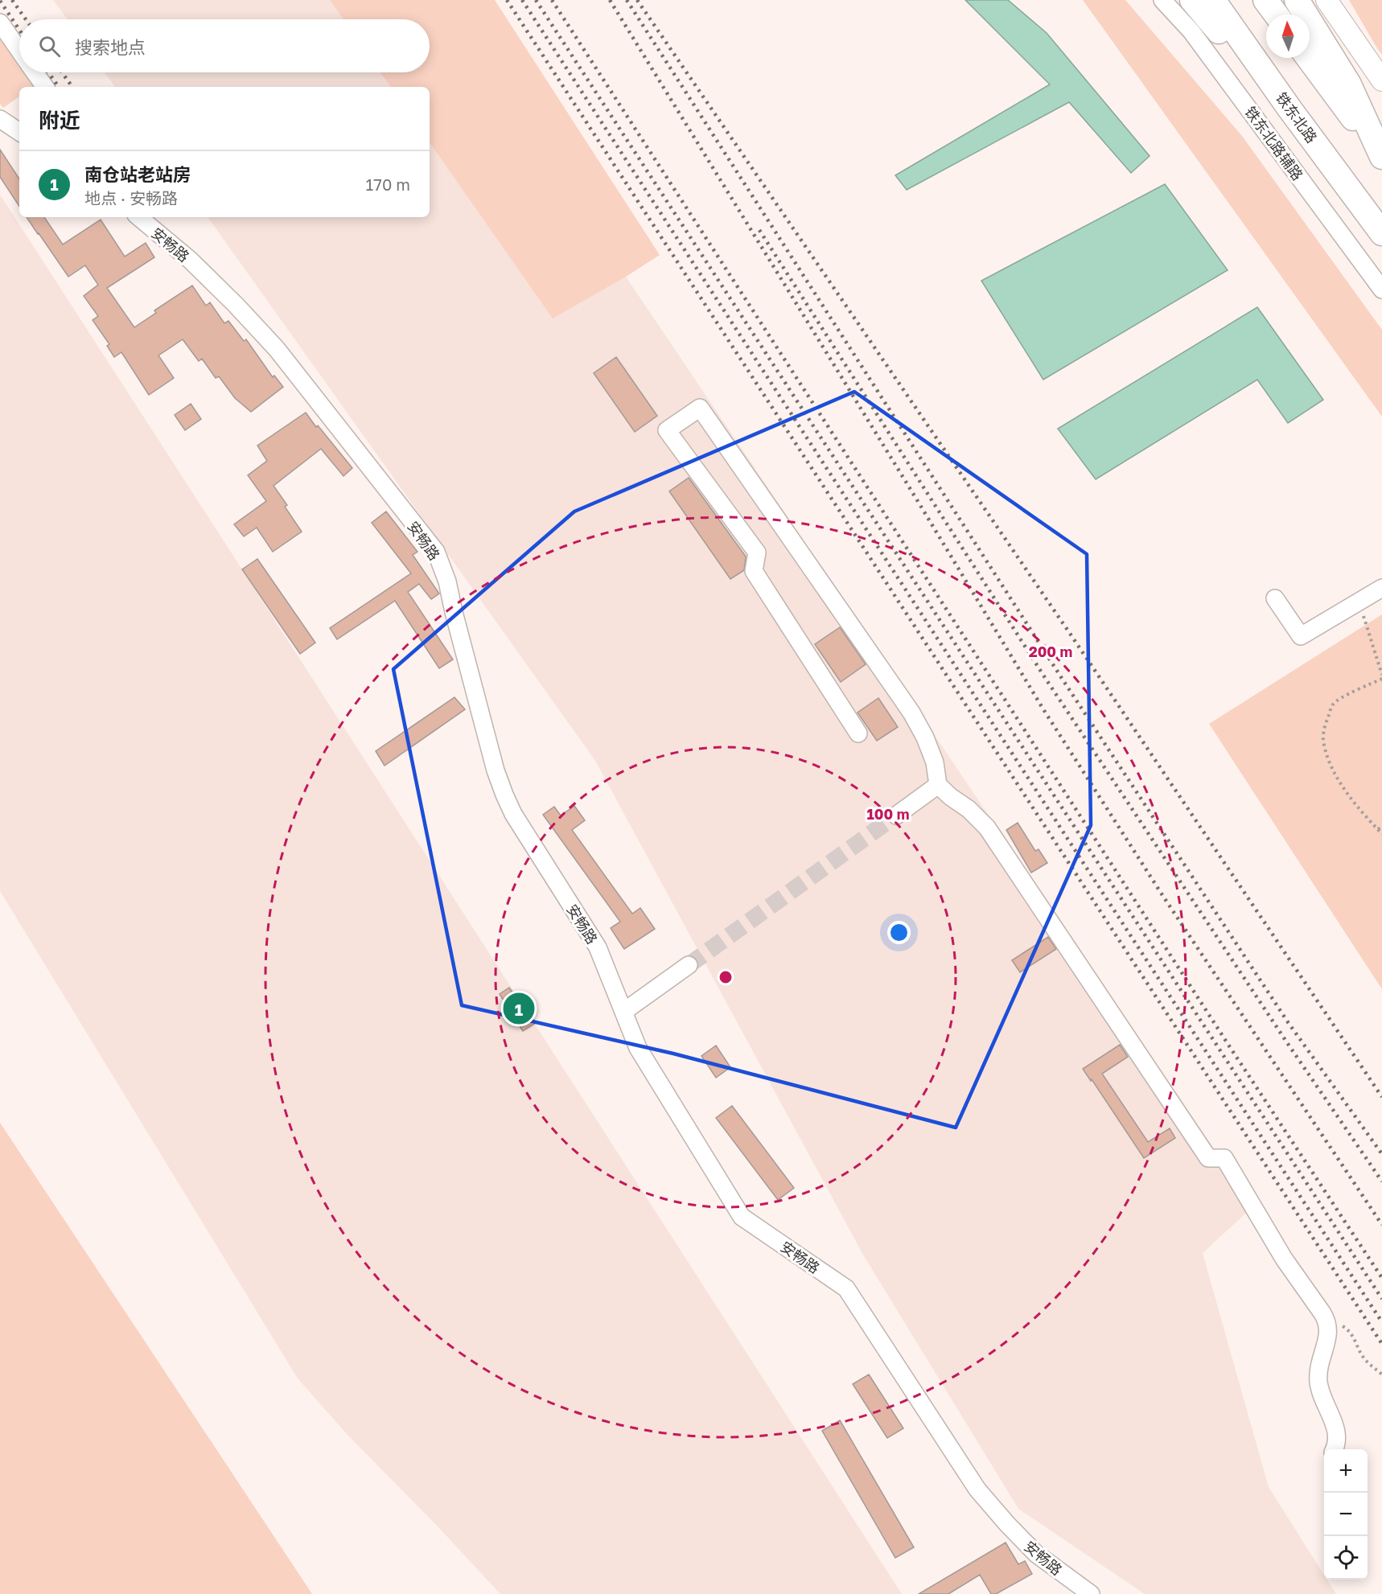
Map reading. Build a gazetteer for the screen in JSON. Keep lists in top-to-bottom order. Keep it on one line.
{"streets":{"highway":["铁东北路"],"street":["铁东北路辅路","安畅路"]},"north":"top","page":{"search":"搜索地点","heading":"附近","list":[{"mark":"1","name":"南仓站老站房","note":"地点 · 安畅路","value":"170 m"}],"pins":"1","map_buttons":["+","−"]},"rings":["200 m","100 m"]}
